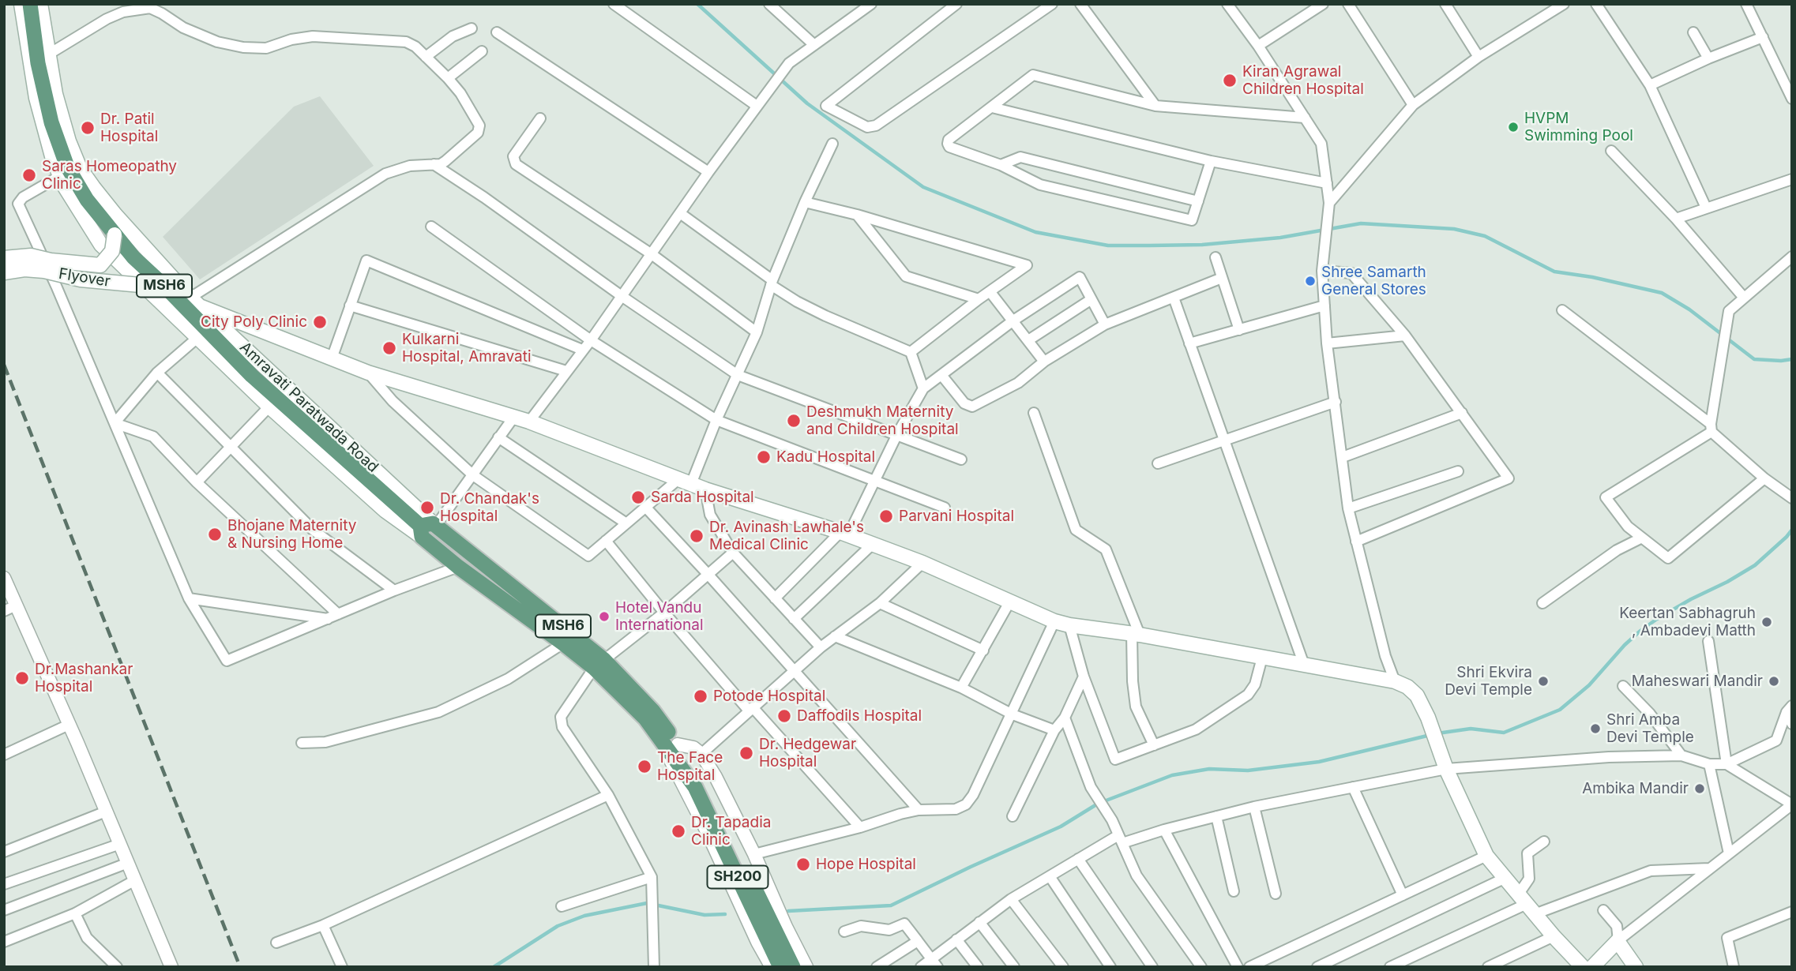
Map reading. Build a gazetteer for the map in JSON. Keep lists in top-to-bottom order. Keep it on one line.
{"streets":{"main road":["Flyover","MSH6","Amravati Paratwada Road","SH200"]},"crossings":[["Flyover","Amravati Paratwada Road"],["MSH6","Amravati Paratwada Road"],["MSH6","SH200"]],"places":["Kiran Agrawal Children Hospital","HVPM Swimming Pool","Dr. Patil Hospital","Saras Homeopathy Clinic","Shree Samarth General Stores","City Poly Clinic","Kulkarni Hospital, Amravati","Deshmukh Maternity and Children Hospital","Kadu Hospital","Sarda Hospital","Dr. Chandak's Hospital","Parvani Hospital","Bhojane Maternity & Nursing Home","Dr. Avinash Lawhale's Medical Clinic","Hotel Vandu International","Keertan Sabhagruh , Ambadevi Matth","Dr.Mashankar Hospital","Shri Ekvira Devi Temple","Maheswari Mandir","Potode Hospital","Daffodils Hospital","Shri Amba Devi Temple","Dr. Hedgewar Hospital","The Face Hospital","Ambika Mandir","Dr. Tapadia Clinic","Hope Hospital"]}
